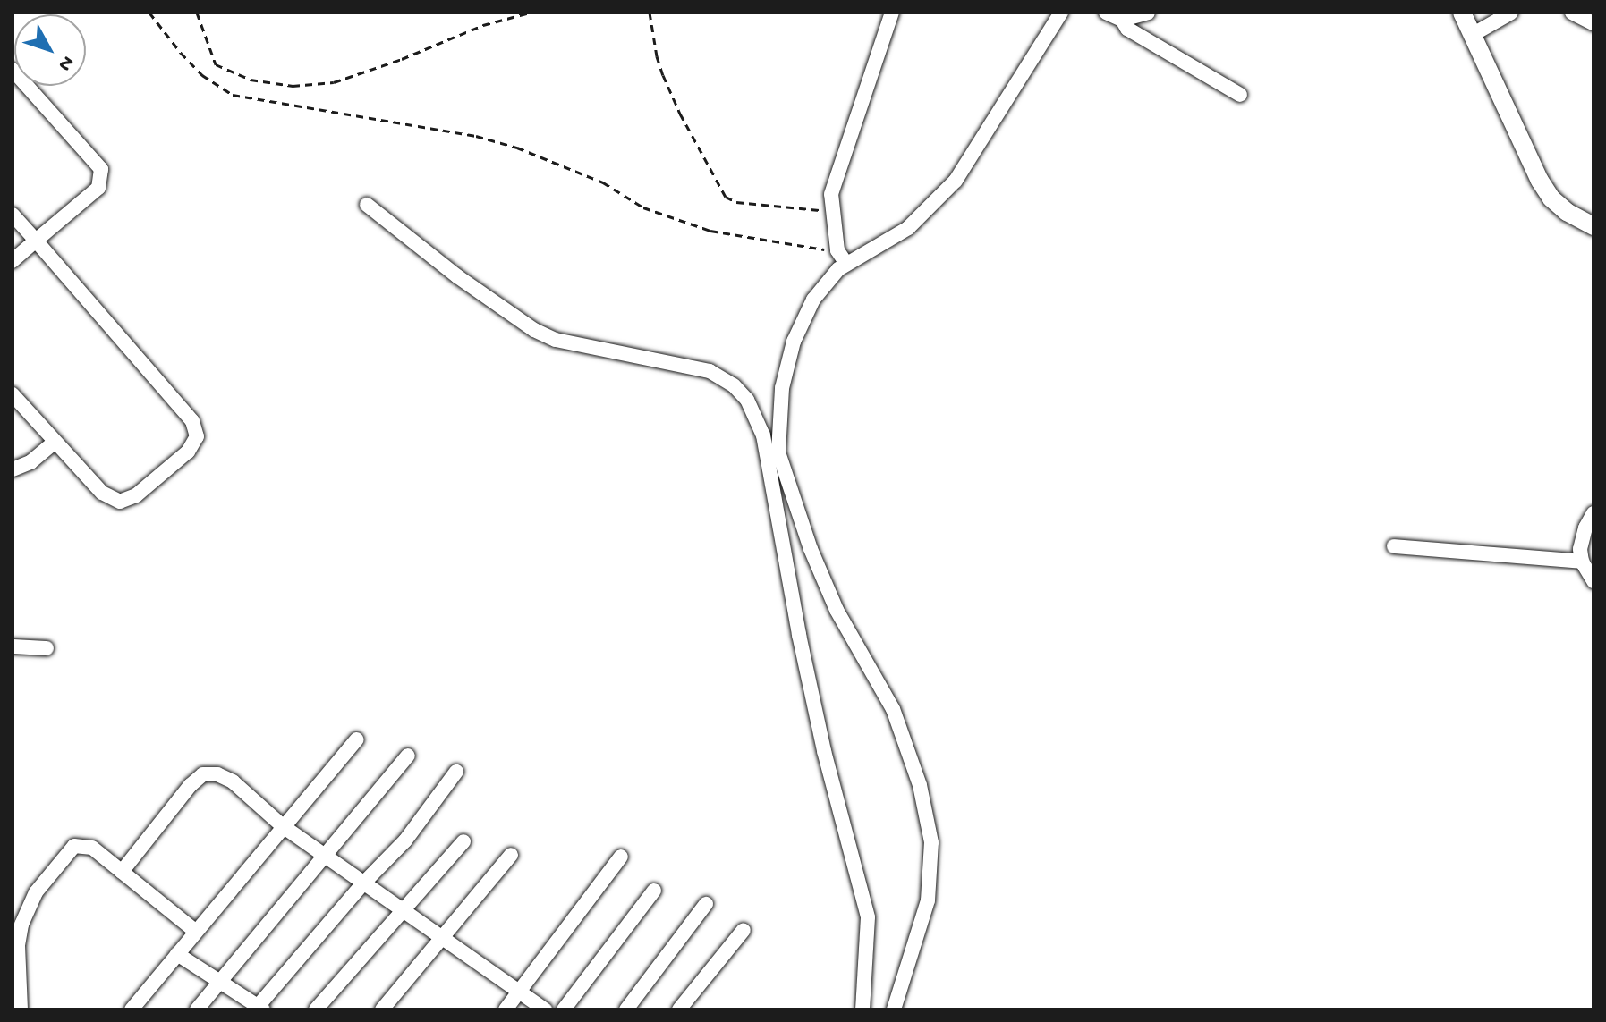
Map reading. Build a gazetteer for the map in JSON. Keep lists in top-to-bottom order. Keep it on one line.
{"north":"bottom right"}
